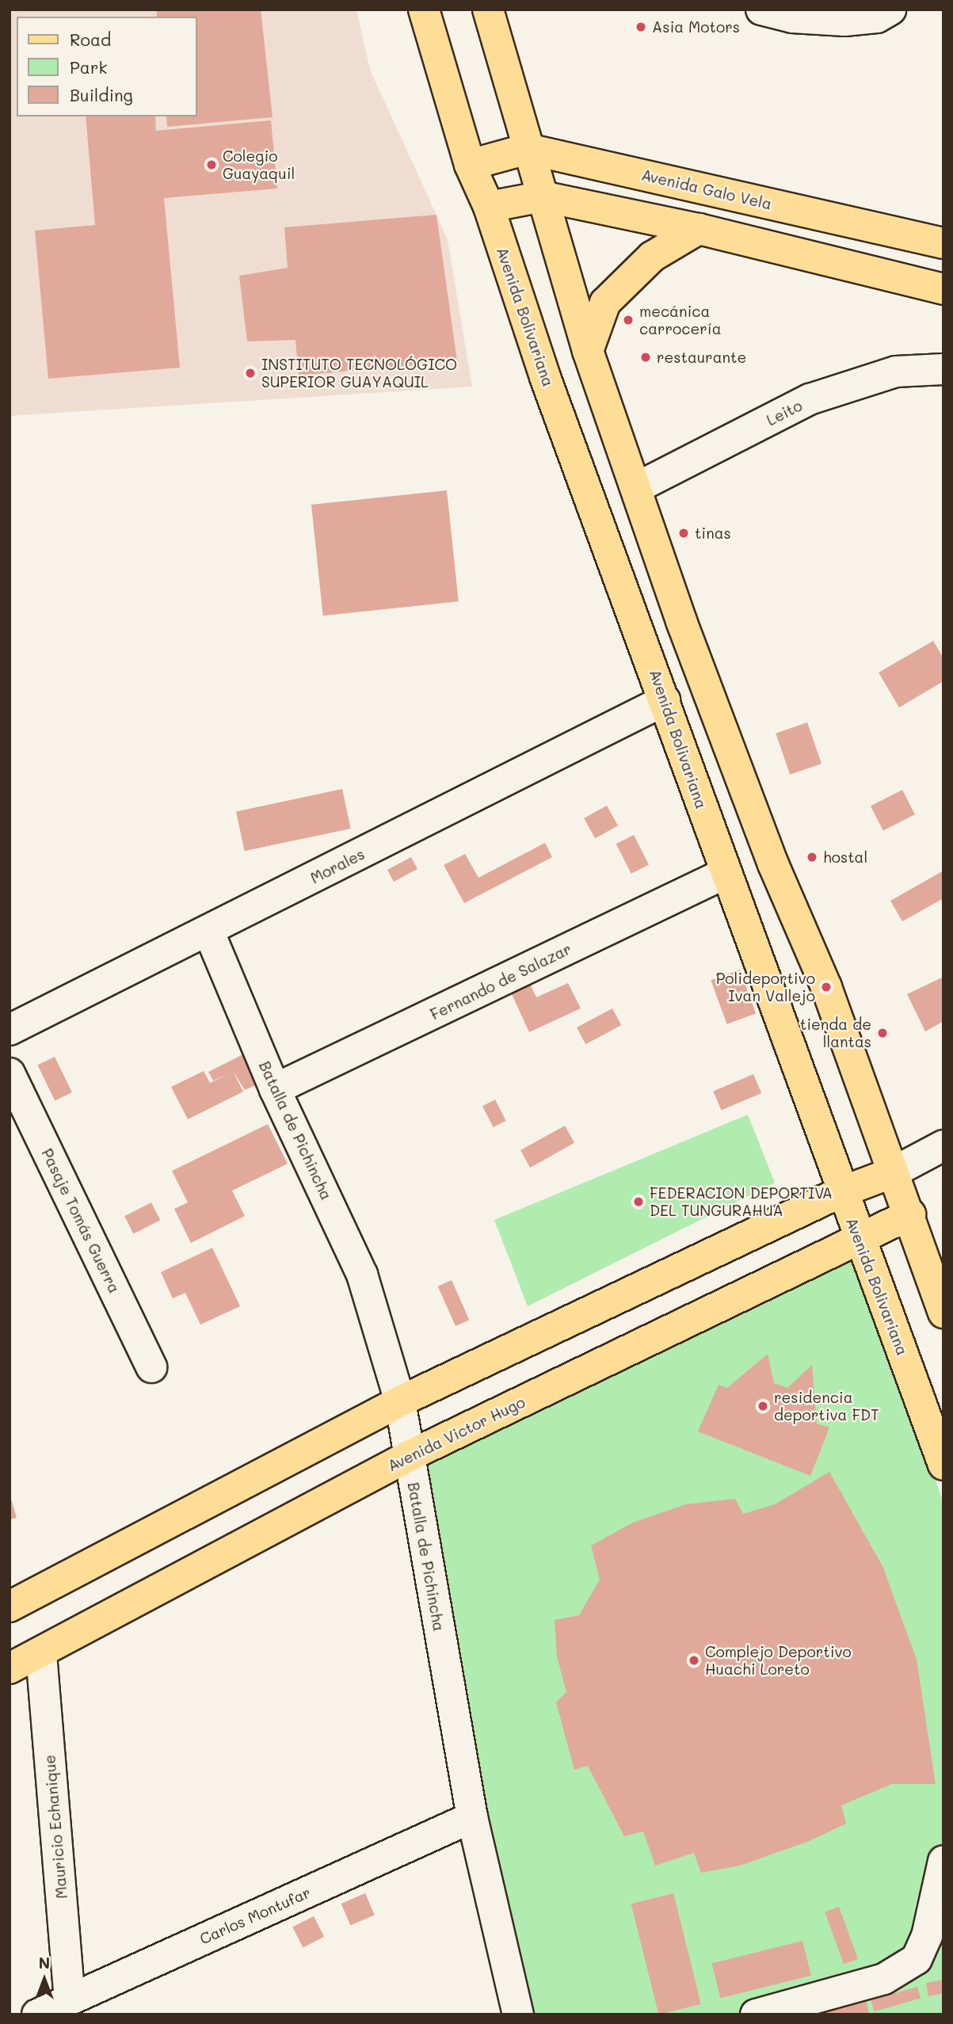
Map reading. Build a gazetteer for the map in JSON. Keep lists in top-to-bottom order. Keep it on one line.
{"streets":{"main road":["Avenida Galo Vela","Avenida Bolivariana","Avenida Victor Hugo"],"street":["Leito","Morales","Fernando de Salazar","Batalla de Pichincha","Pasaje Tomás Guerra","Mauricio Echanique","Carlos Montufar"]},"crossings":[["Avenida Galo Vela","Avenida Bolivariana"],["Avenida Bolivariana","Morales"],["Avenida Bolivariana","Fernando de Salazar"],["Avenida Bolivariana","Avenida Victor Hugo"],["Morales","Batalla de Pichincha"],["Fernando de Salazar","Batalla de Pichincha"],["Batalla de Pichincha","Avenida Victor Hugo"],["Batalla de Pichincha","Carlos Montufar"],["Avenida Victor Hugo","Mauricio Echanique"],["Mauricio Echanique","Carlos Montufar"]],"places":["Asia Motors","Colegio Guayaquil","mecánica carrocería","restaurante","INSTITUTO TECNOLÓGICO SUPERIOR GUAYAQUIL","tinas","hostal","Polideportivo Ivan Vallejo","tienda de llantas","FEDERACION DEPORTIVA DEL TUNGURAHUA","residencia deportiva FDT","Complejo Deportivo Huachi Loreto"],"legend":["Road","Park","Building"],"north":"top"}
